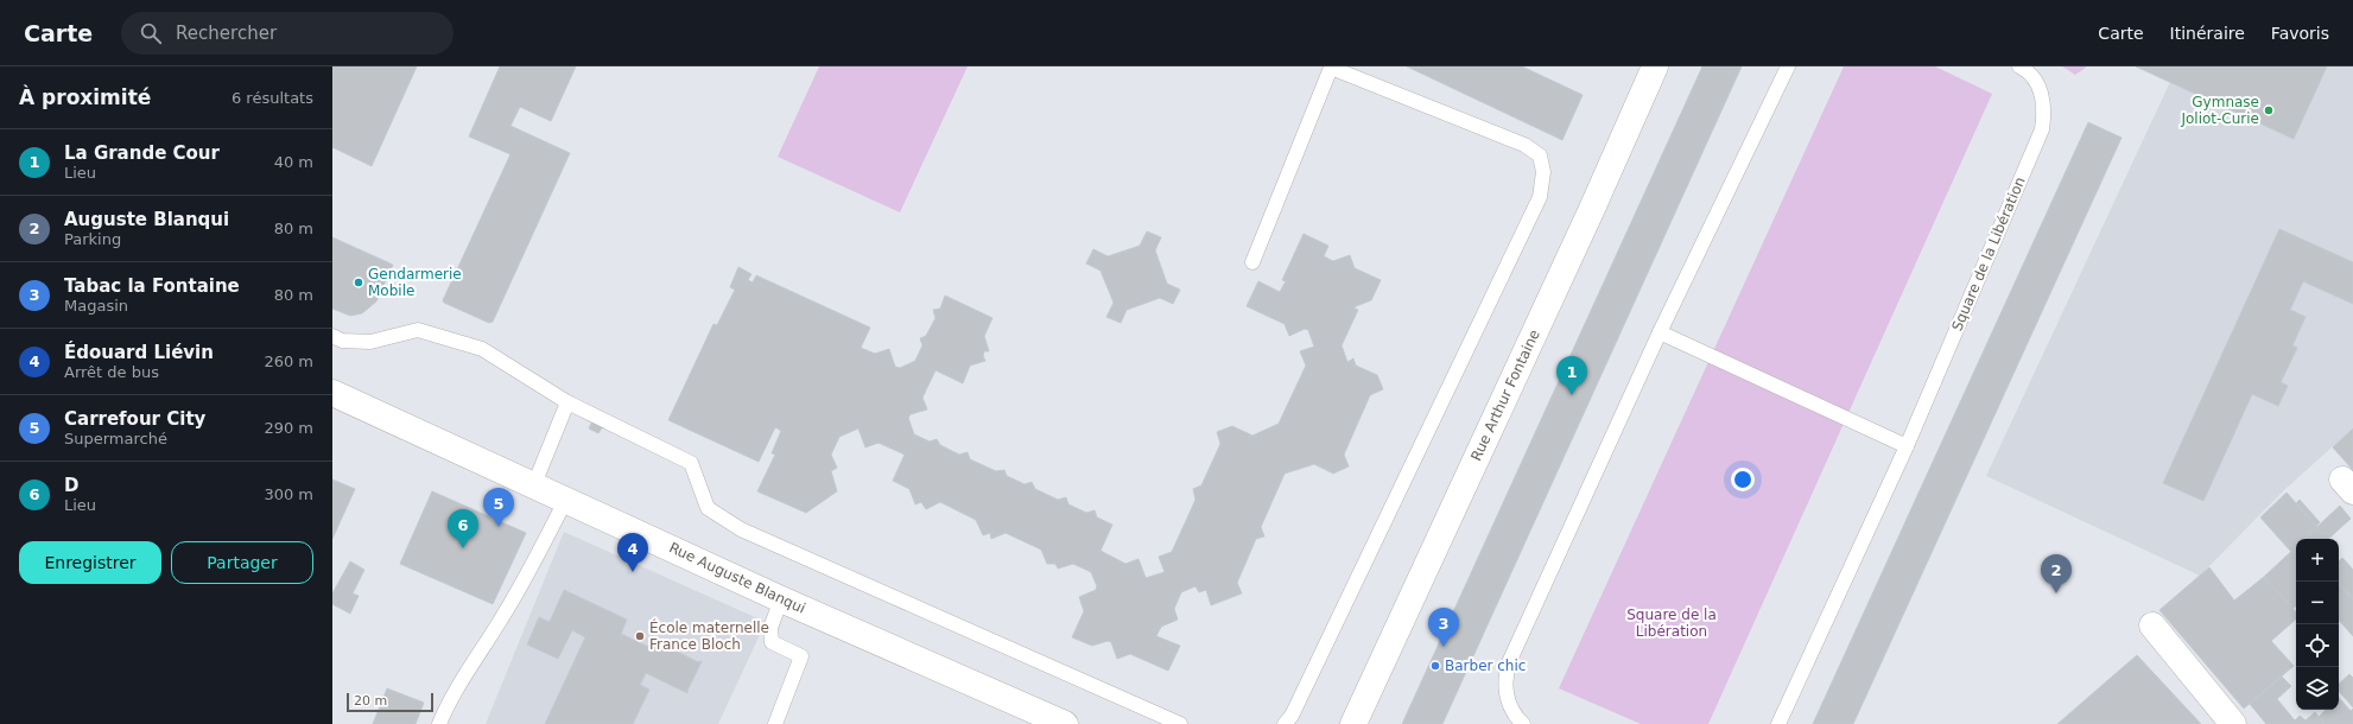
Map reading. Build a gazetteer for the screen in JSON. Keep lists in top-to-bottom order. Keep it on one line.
{"streets":{"street":["Rue Arthur Fontaine","Rue Auguste Blanqui"],"lane":["Square de la Libération"]},"parks":["Square de la Libération"],"places":["Gymnase Joliot-Curie","Gendarmerie Mobile","École maternelle France Bloch","Barber chic"],"scale_bar":"20 m","page":{"header":"Carte","search":"Rechercher","nav":["Carte","Itinéraire","Favoris"],"heading":["À proximité","6 résultats"],"list":[{"mark":"1","name":"La Grande Cour","note":"Lieu","value":"40 m"},{"mark":"2","name":"Auguste Blanqui","note":"Parking","value":"80 m"},{"mark":"3","name":"Tabac la Fontaine","note":"Magasin","value":"80 m"},{"mark":"4","name":"Édouard Liévin","note":"Arrêt de bus","value":"260 m"},{"mark":"5","name":"Carrefour City","note":"Supermarché","value":"290 m"},{"mark":"6","name":"D","note":"Lieu","value":"300 m"}],"pins":["1","5","6","4","2","3"],"buttons":["Enregistrer","Partager"],"map_buttons":["+","−"],"scale":"20 m"}}
